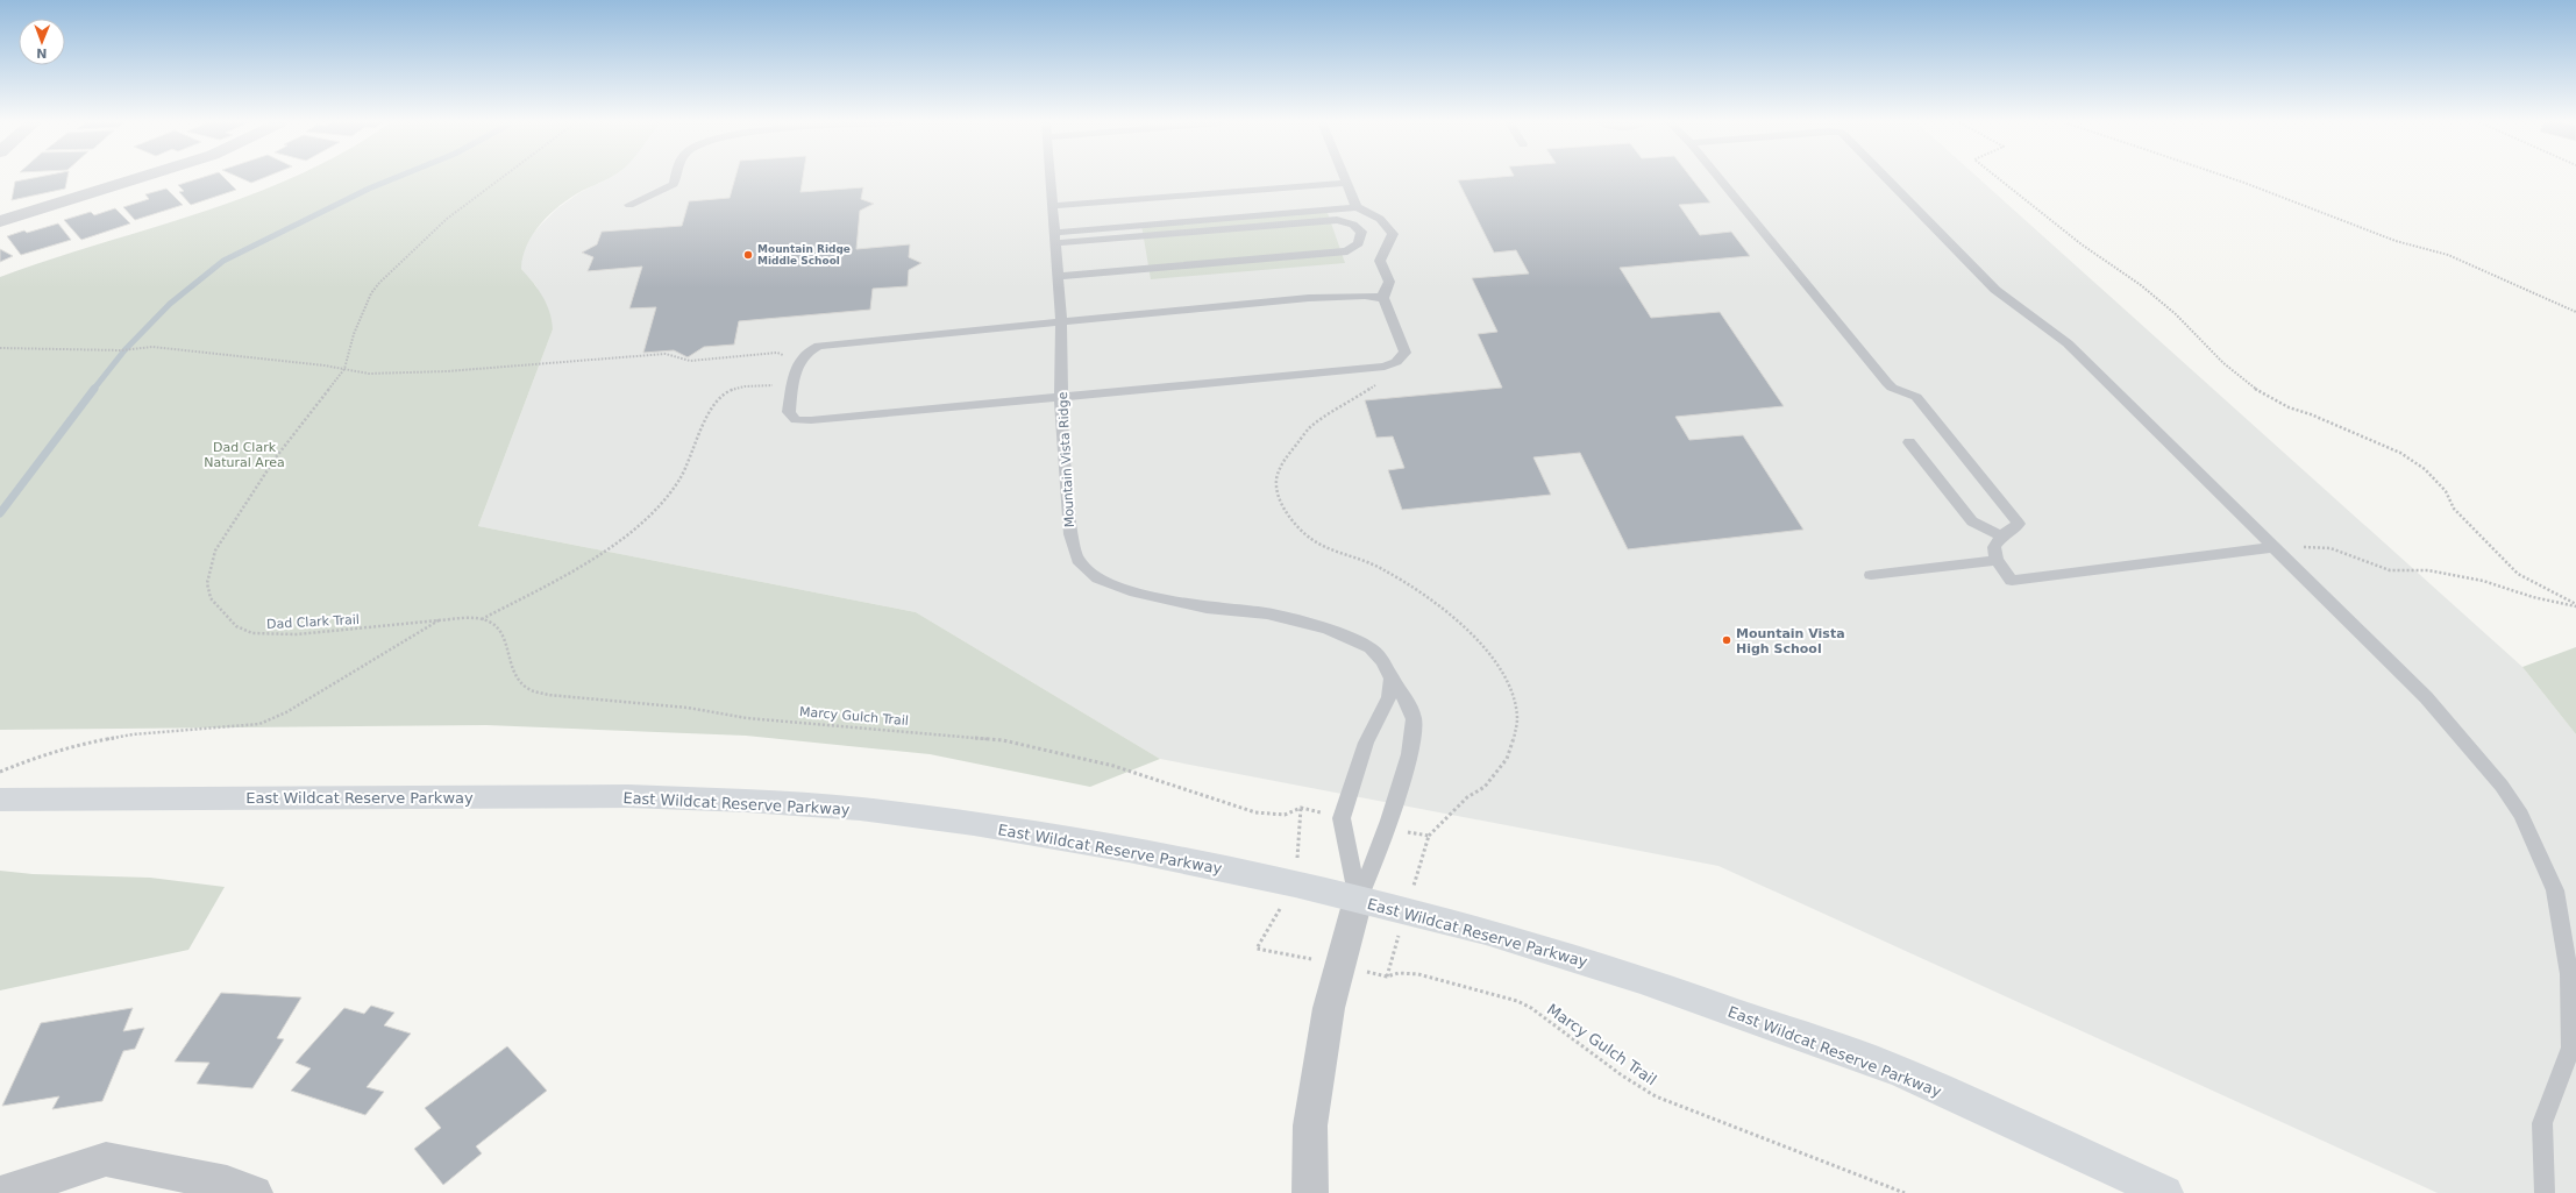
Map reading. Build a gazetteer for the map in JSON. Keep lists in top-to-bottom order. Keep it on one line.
{"streets":{"main road":["East Wildcat Reserve Parkway"],"lane":["Mountain Vista Ridge"],"path":["Dad Clark Trail","Marcy Gulch Trail"]},"crossings":[["Mountain Vista Ridge","East Wildcat Reserve Parkway"],["Dad Clark Trail","Marcy Gulch Trail"],["Marcy Gulch Trail","East Wildcat Reserve Parkway"]],"parks":["Dad Clark Natural Area"],"places":["Mountain Ridge Middle School","Mountain Vista High School"],"north":"bottom"}
